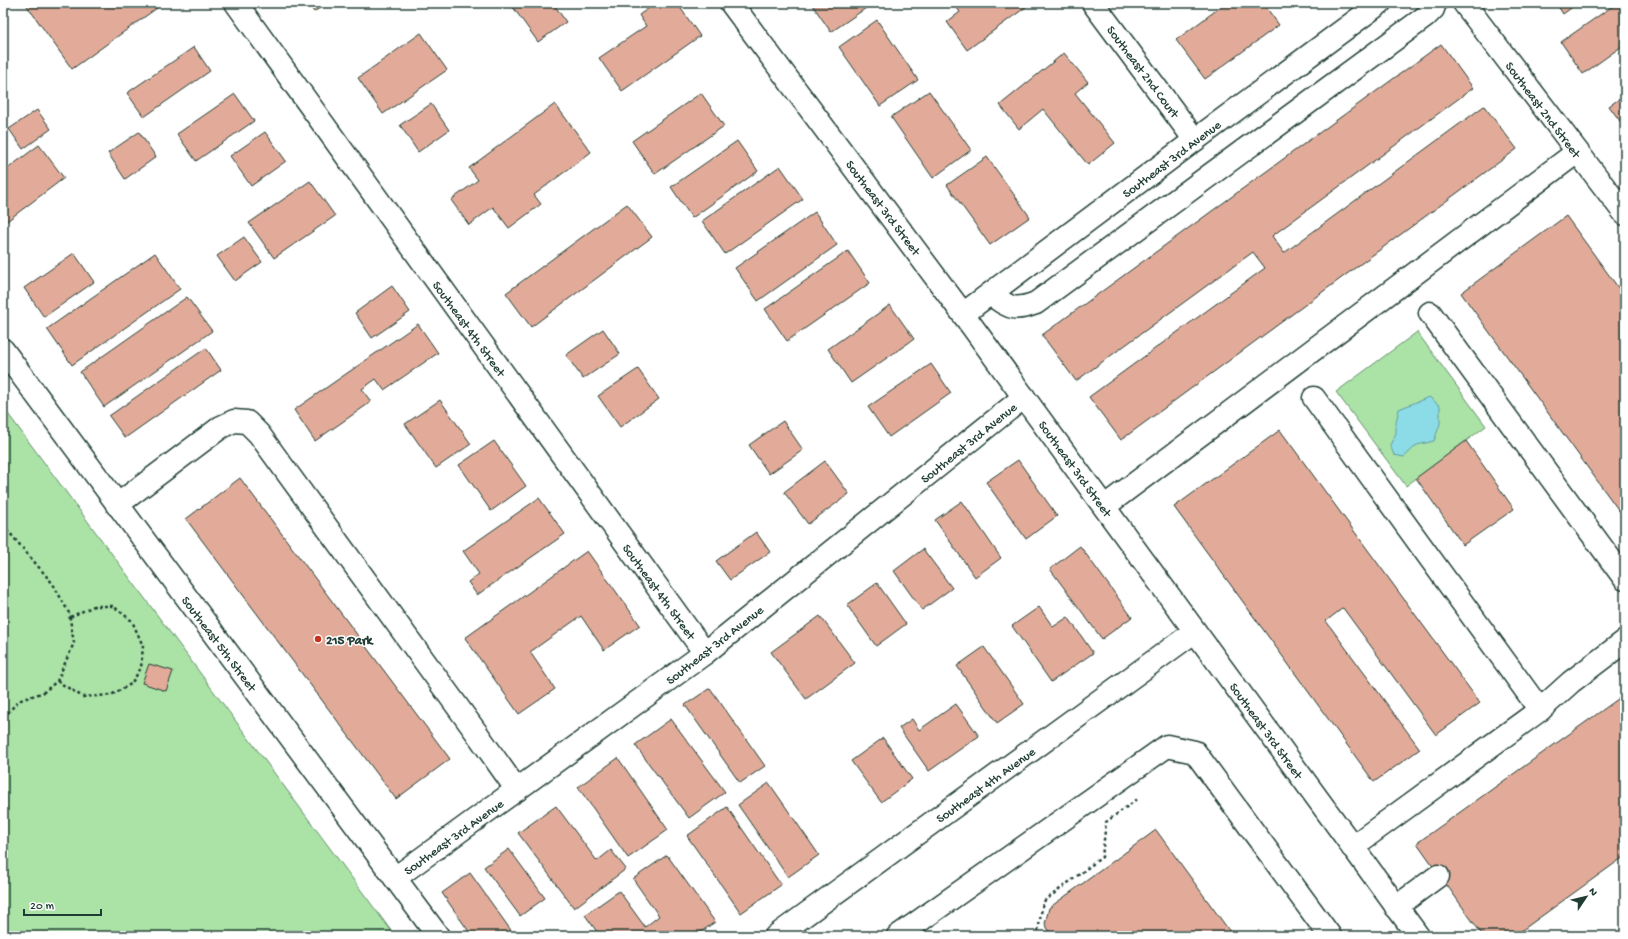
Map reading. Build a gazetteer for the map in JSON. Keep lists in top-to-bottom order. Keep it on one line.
{"streets":{"street":["Southeast 2nd Court","Southeast 2nd Street","Southeast 3rd Avenue","Southeast 3rd Street","Southeast 4th Street","Southeast 5th Street","Southeast 4th Avenue"]},"crossings":[["Southeast 2nd Court","Southeast 3rd Avenue"],["Southeast 3rd Avenue","Southeast 3rd Street"],["Southeast 3rd Avenue","Southeast 4th Street"],["Southeast 3rd Avenue","Southeast 5th Street"],["Southeast 3rd Street","Southeast 4th Avenue"]],"places":["215 Park"],"scale_bar":"20 m","north":"top right"}
